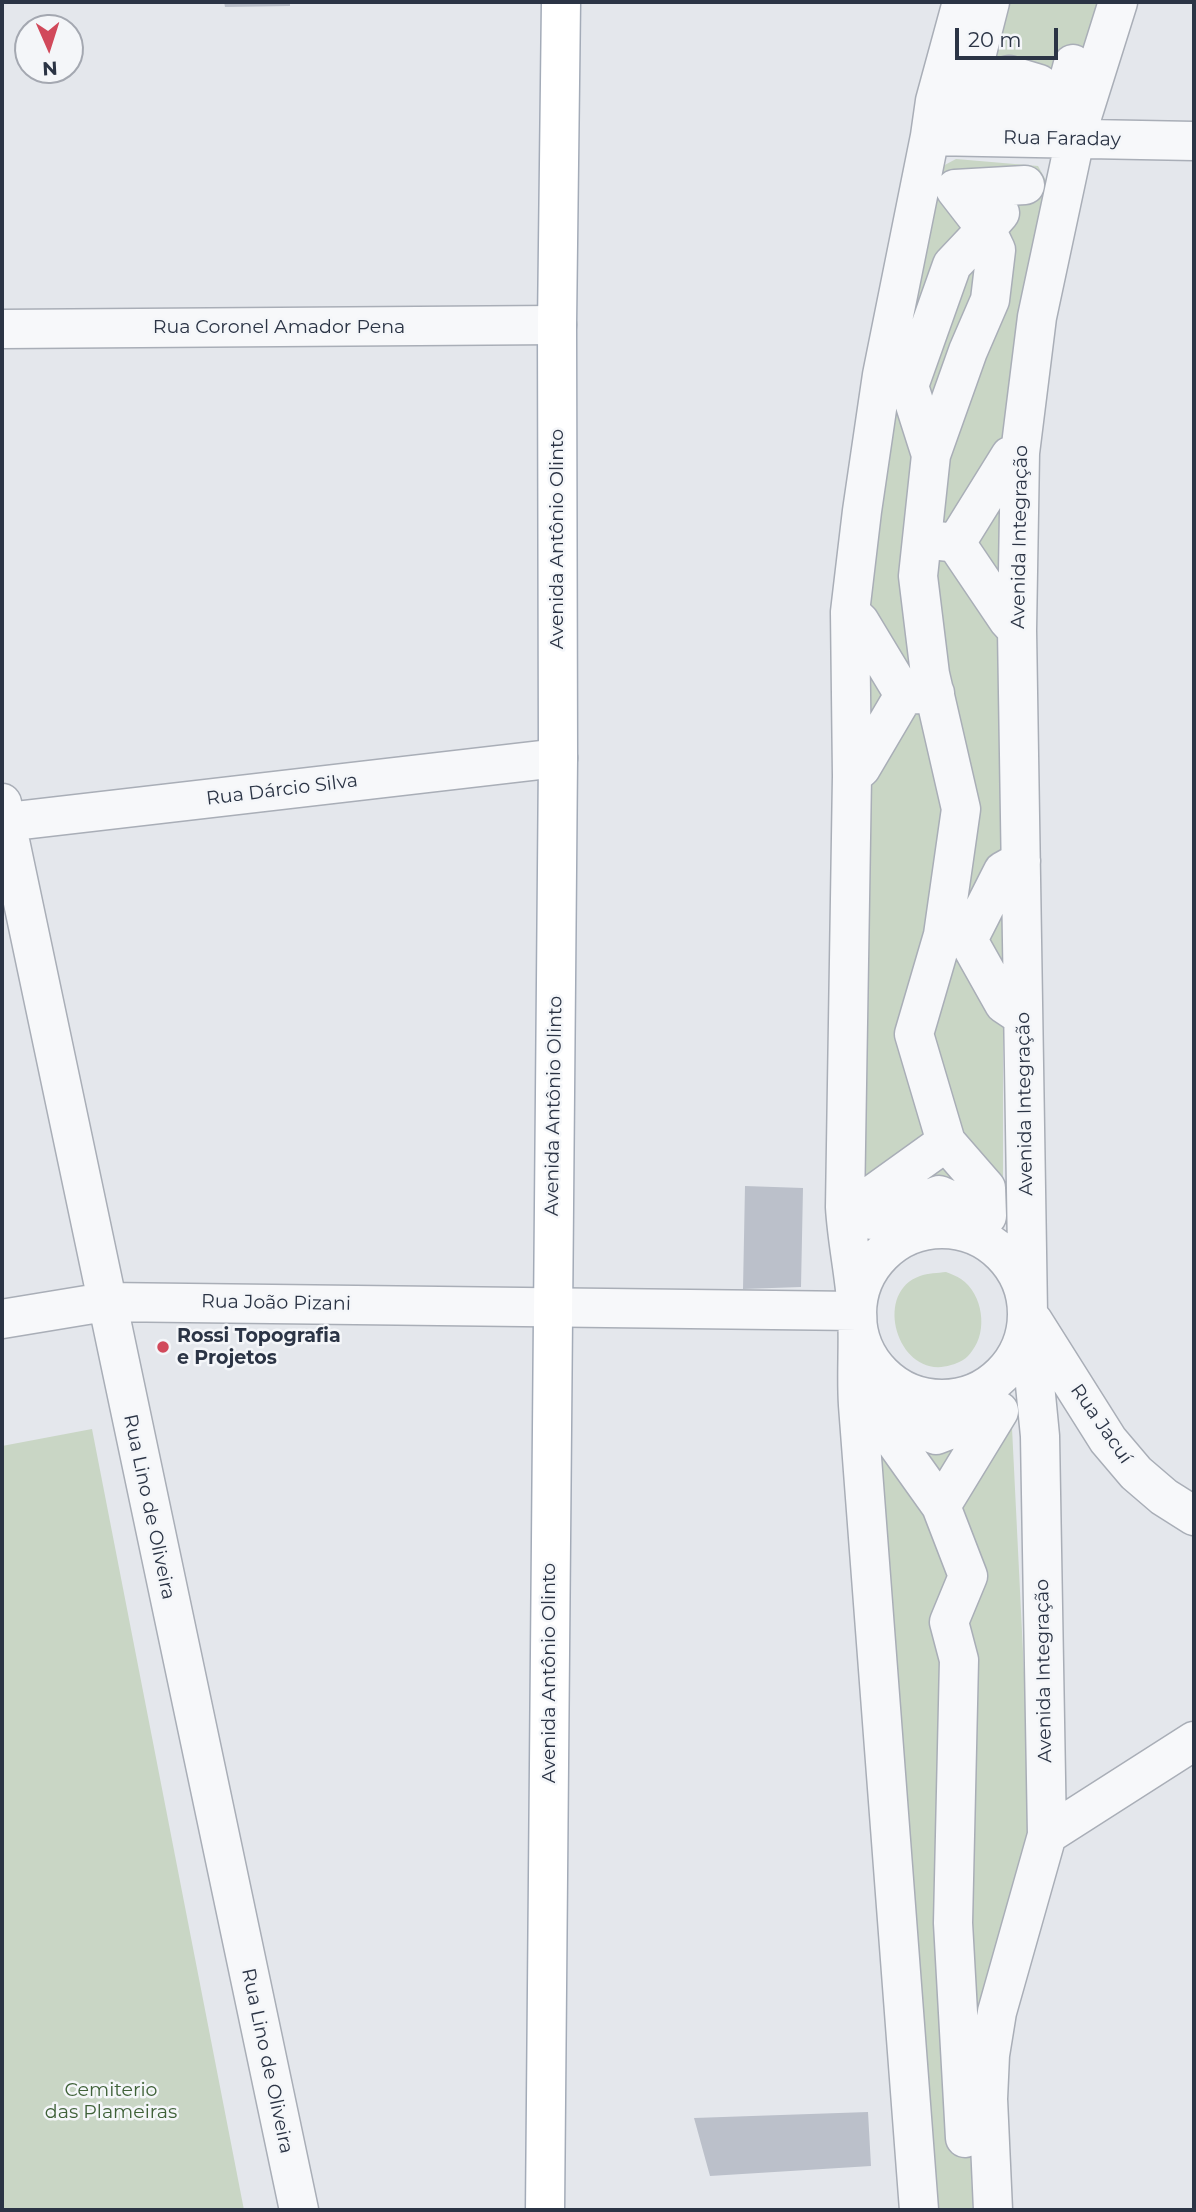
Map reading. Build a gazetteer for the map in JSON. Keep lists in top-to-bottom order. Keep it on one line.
{"streets":{"main road":["Avenida Antônio Olinto"],"street":["Rua Faraday","Rua Coronel Amador Pena","Avenida Integração","Rua Dárcio Silva","Rua João Pizani","Rua Jacuí","Rua Lino de Oliveira"]},"crossings":[["Rua Faraday","Avenida Integração"],["Rua Coronel Amador Pena","Avenida Antônio Olinto"],["Avenida Integração","Rua João Pizani"],["Avenida Integração","Rua Jacuí"],["Avenida Antônio Olinto","Rua Dárcio Silva"],["Avenida Antônio Olinto","Rua João Pizani"],["Rua Dárcio Silva","Rua Lino de Oliveira"],["Rua João Pizani","Rua Jacuí"],["Rua João Pizani","Rua Lino de Oliveira"]],"parks":["Cemiterio das Plameiras"],"places":["Rossi Topografia e Projetos"],"scale_bar":"20 m","north":"bottom"}
